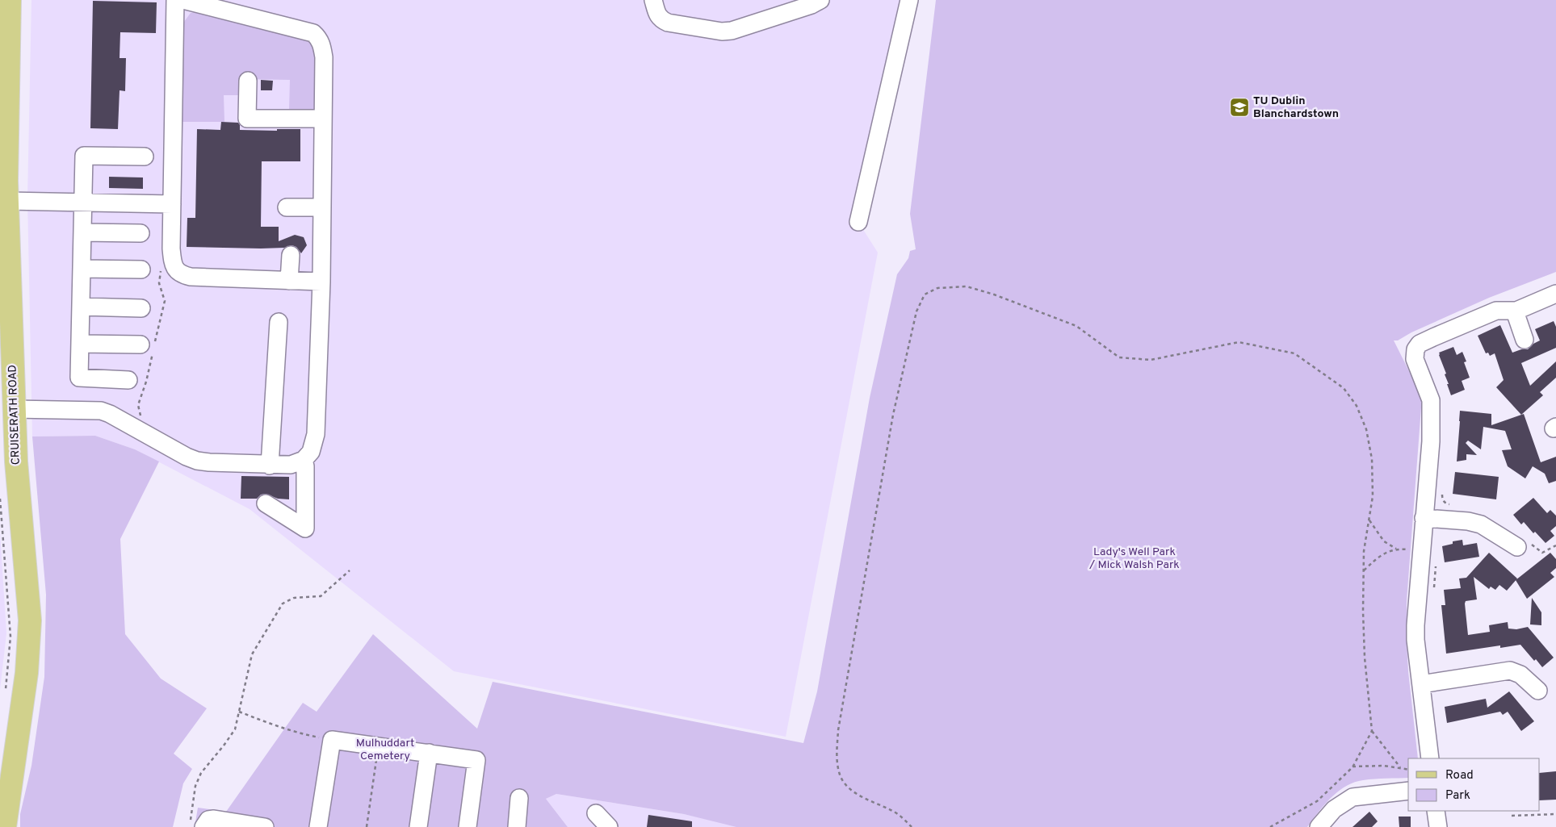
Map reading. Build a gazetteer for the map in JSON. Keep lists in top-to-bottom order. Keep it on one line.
{"streets":{"main road":["CRUISERATH ROAD"]},"parks":["Lady's Well Park / Mick Walsh Park","Mulhuddart Cemetery"],"places":{"school or university":["TU Dublin Blanchardstown"]},"legend":["Road","Park"]}
